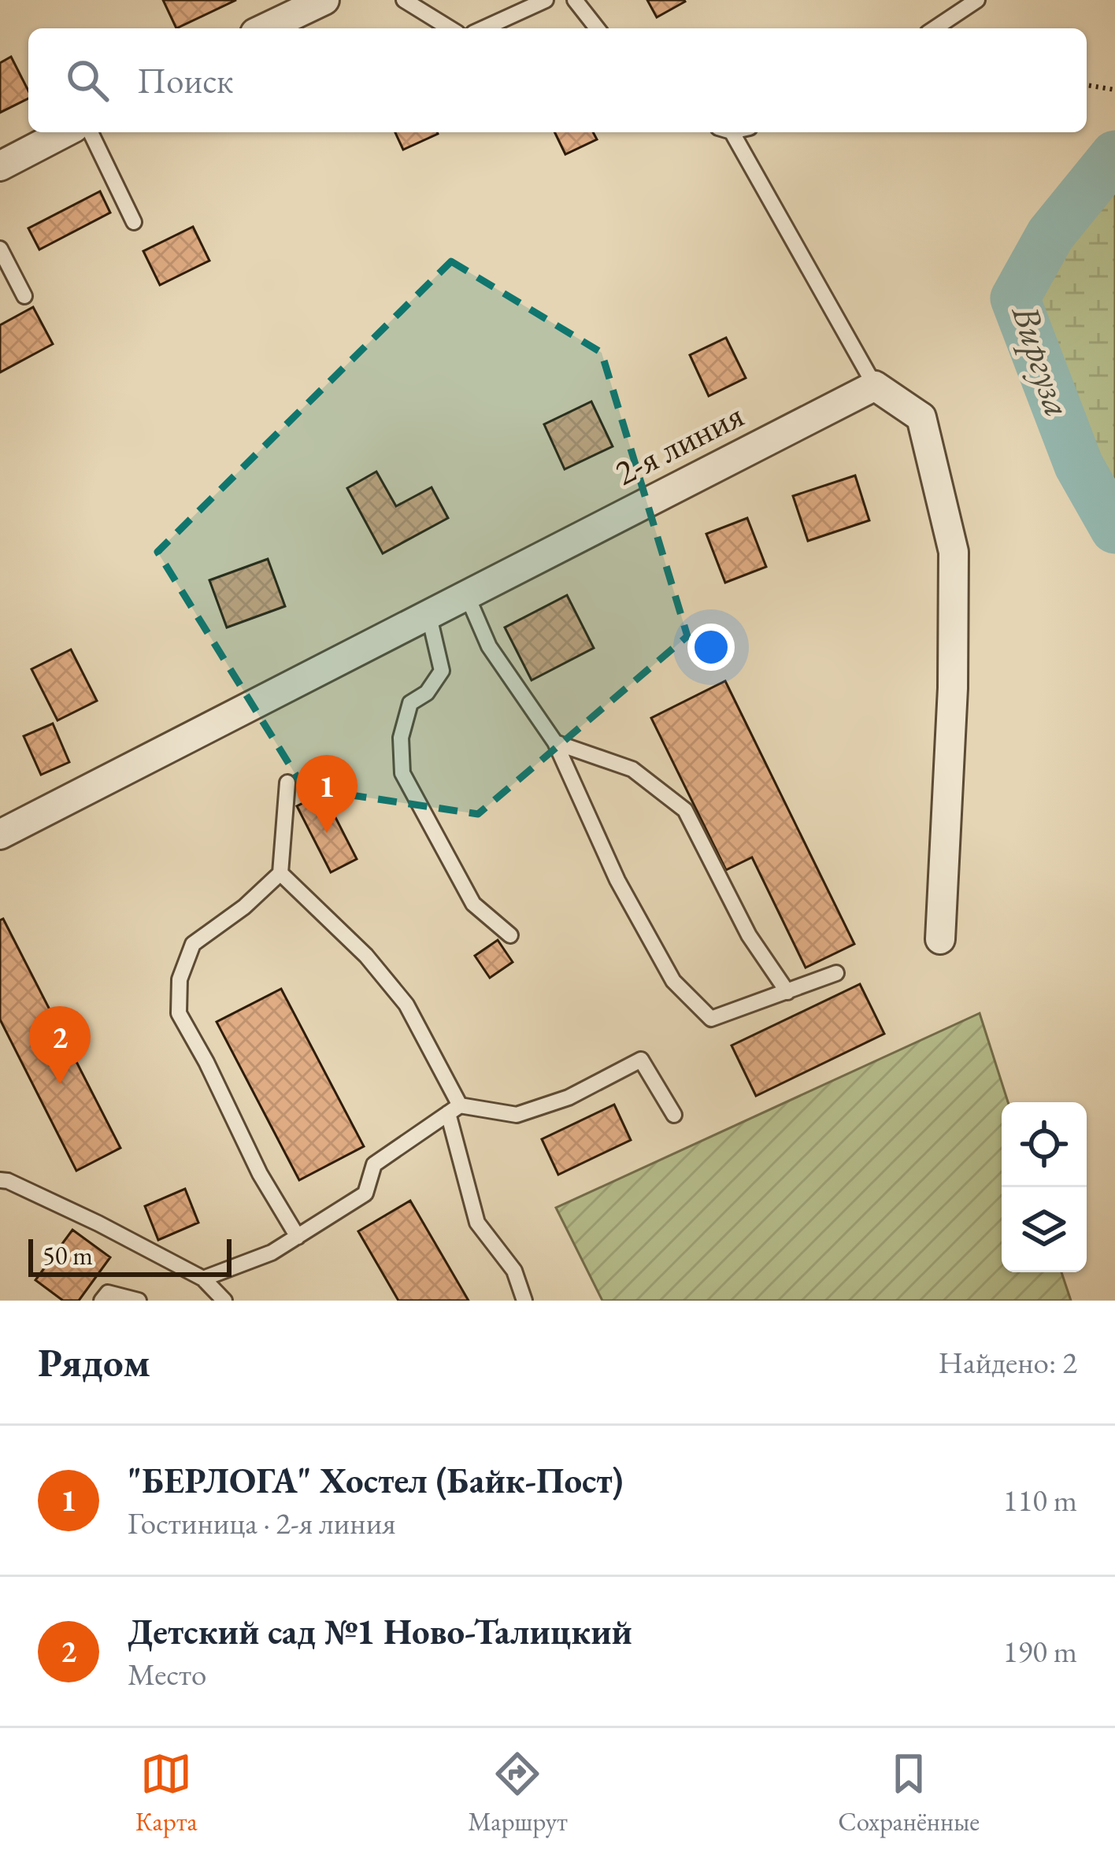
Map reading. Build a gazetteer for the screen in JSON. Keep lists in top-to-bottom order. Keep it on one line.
{"streets":{"street":["2-я линия"]},"water":["Виргуза"],"scale_bar":"50 m","page":{"search":"Поиск","pins":["1","2"],"scale":"50 m","heading":["Рядом","Найдено: 2"],"list":[{"mark":"1","name":"\"БЕРЛОГА\" Хостел (Байк-Пост)","note":"Гостиница · 2-я линия","value":"110 m"},{"mark":"2","name":"Детский сад №1 Ново-Талицкий","note":"Место","value":"190 m"}],"nav":["Карта","Маршрут","Сохранённые"]}}
